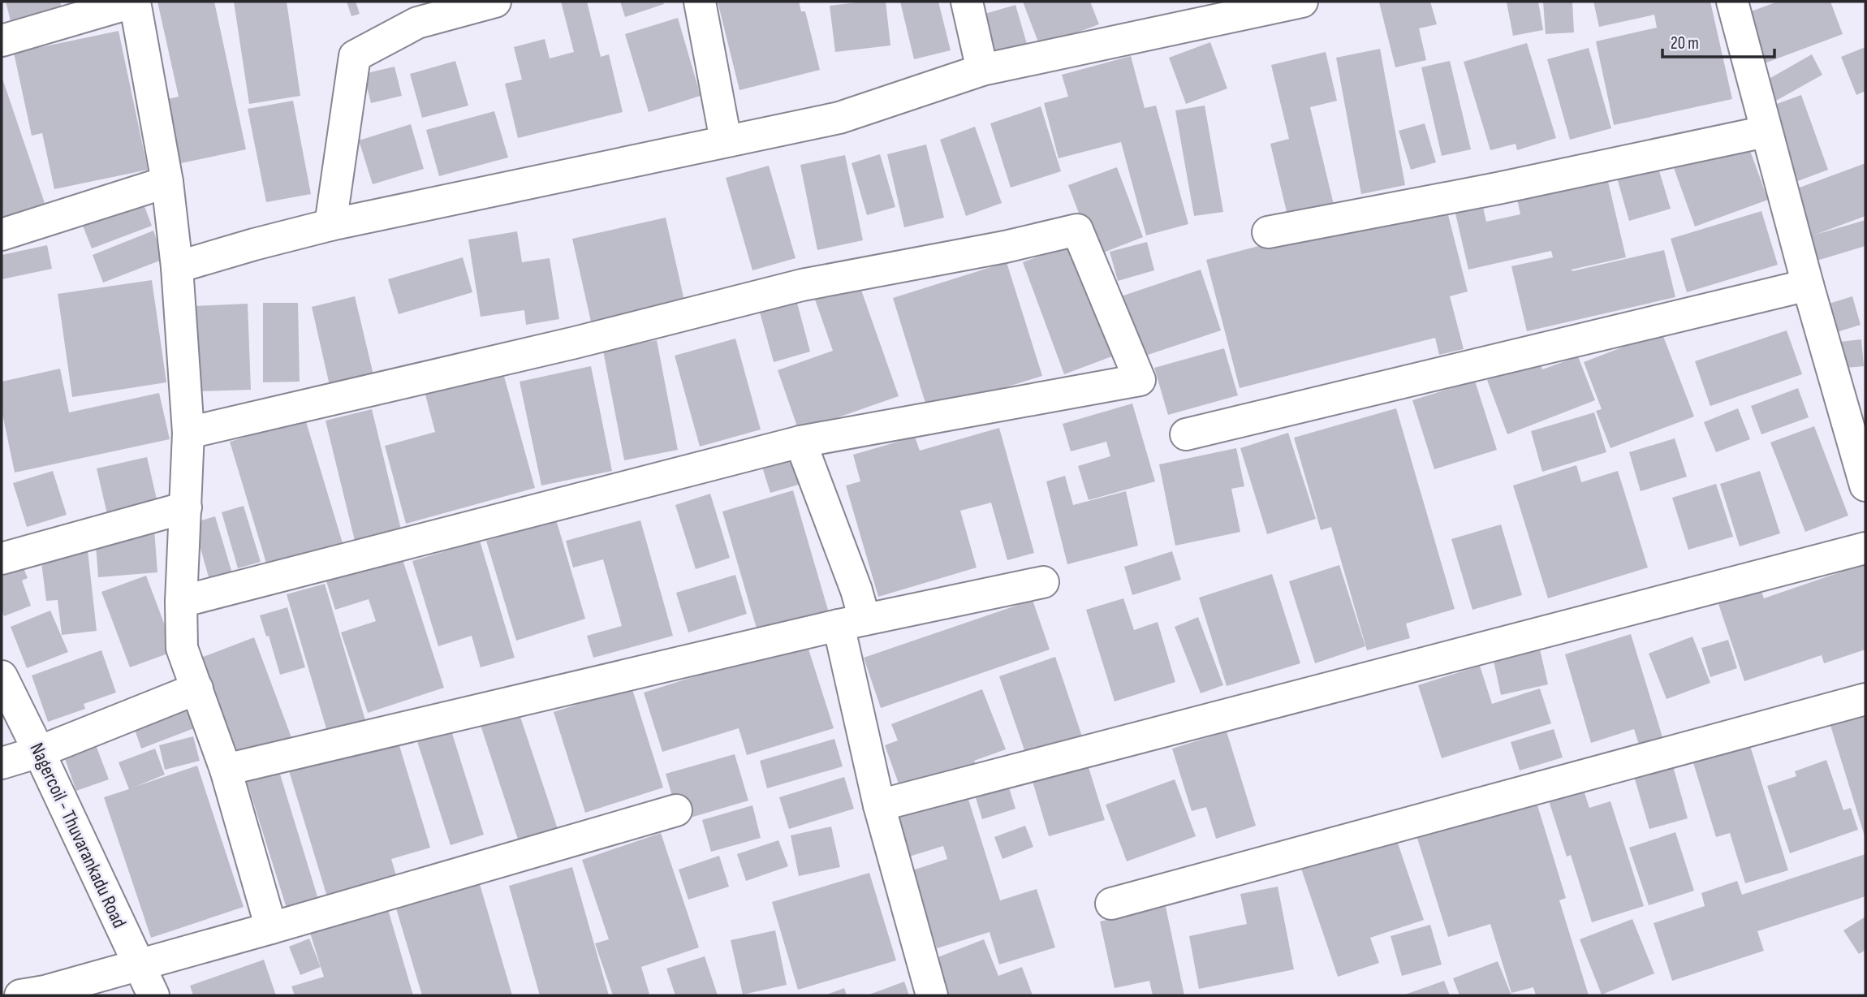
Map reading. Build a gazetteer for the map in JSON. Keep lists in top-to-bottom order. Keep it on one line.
{"streets":{"street":["Nagercoil - Thuvarankadu Road"]},"scale_bar":"20 m"}
